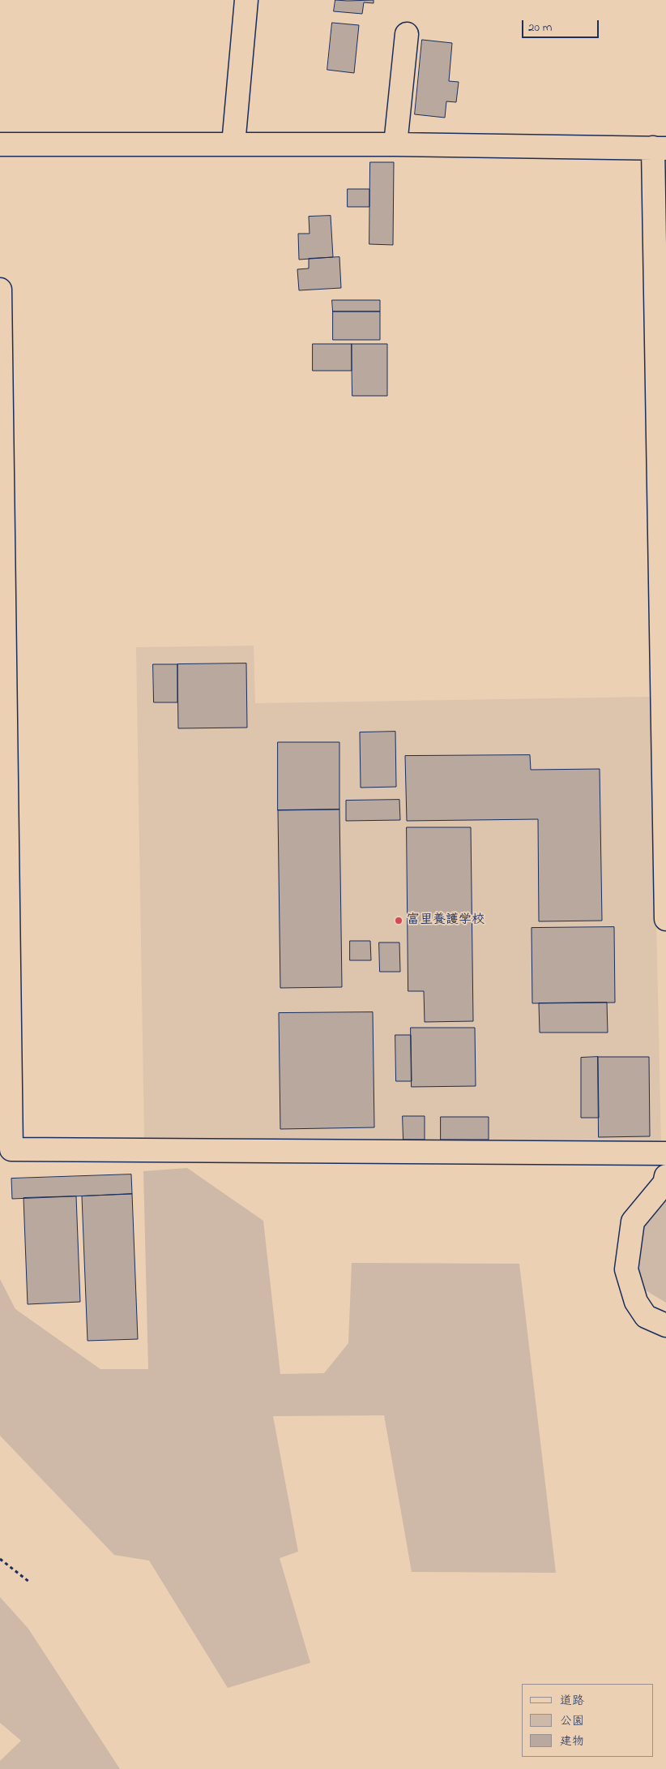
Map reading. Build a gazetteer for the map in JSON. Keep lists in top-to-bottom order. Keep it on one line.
{"places":["富里養護学校"],"legend":["道路","公園","建物"],"scale_bar":"20 m"}
